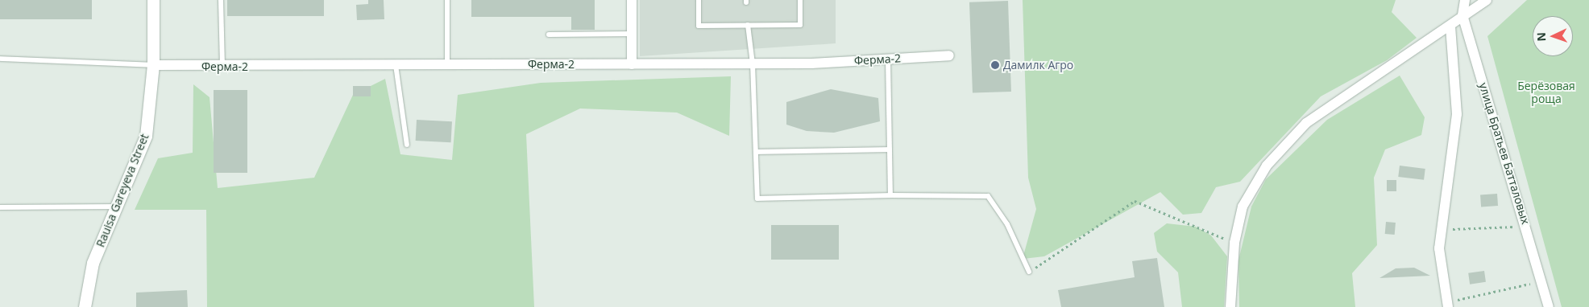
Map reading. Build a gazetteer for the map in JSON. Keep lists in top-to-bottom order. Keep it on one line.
{"streets":{"street":["Ферма-2","улица Братьев Батталовых","Rauisa Gareyeva Street"]},"crossings":[["Ферма-2","Rauisa Gareyeva Street"]],"parks":["Берёзовая роща"],"places":["Дамилк Агро"],"north":"left"}
